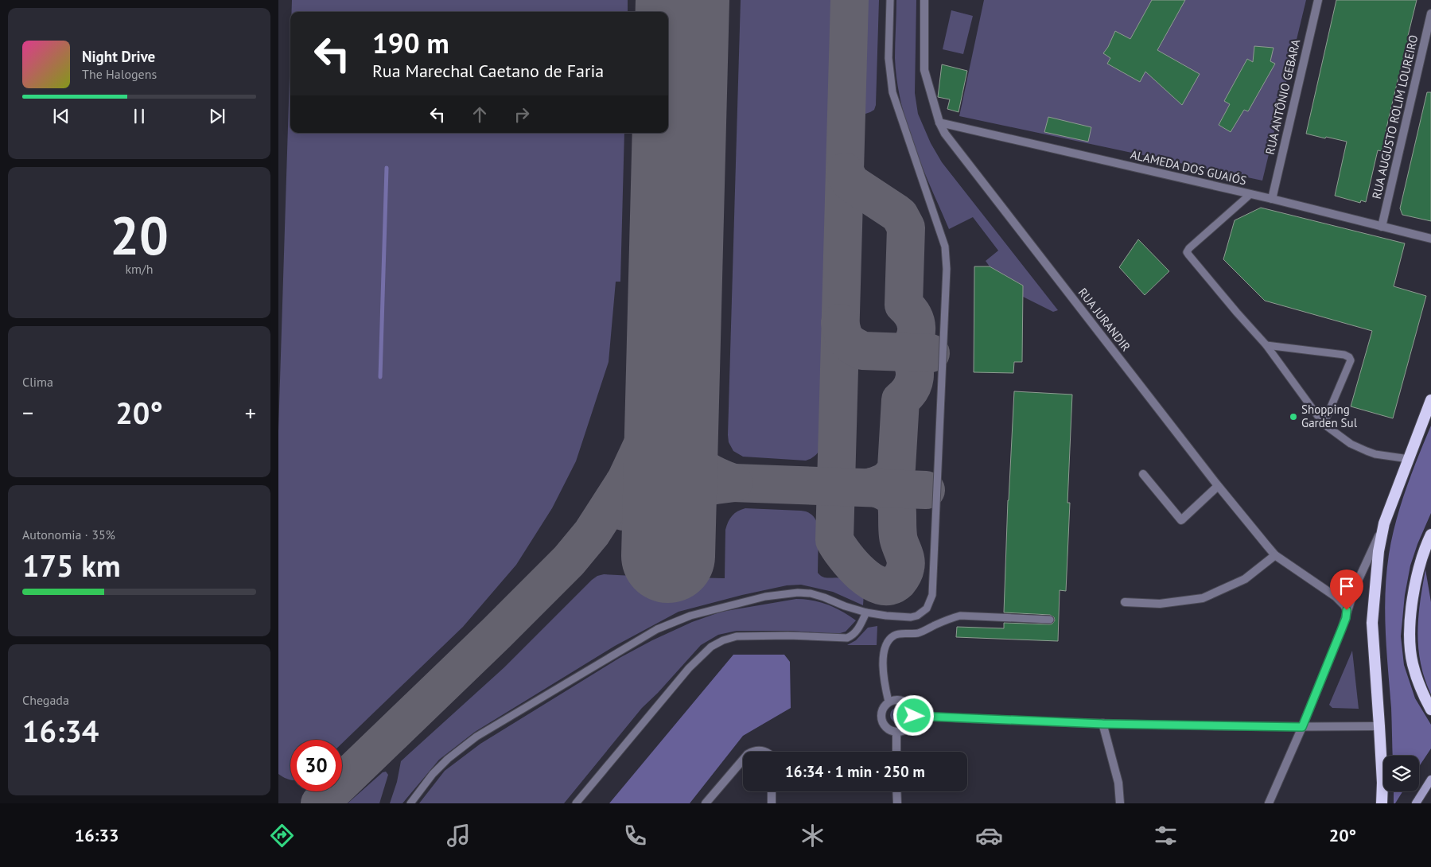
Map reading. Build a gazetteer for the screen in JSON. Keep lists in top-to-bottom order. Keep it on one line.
{"streets":{"street":["RUA ANTÔNIO GEBARA","RUA AUGUSTO ROLIM LOUREIRO","ALAMEDA DOS GUAIÓS","RUA JURANDIR"]},"crossings":[["RUA ANTÔNIO GEBARA","ALAMEDA DOS GUAIÓS"],["RUA AUGUSTO ROLIM LOUREIRO","ALAMEDA DOS GUAIÓS"],["ALAMEDA DOS GUAIÓS","RUA JURANDIR"]],"places":["Shopping Garden Sul"],"page":{"turn":["190 m","Rua Marechal Caetano de Faria"],"song":["Night Drive","The Halogens"],"tile":[["20","km/h"],"Clima",["Autonomia · 35%","175 km"],["Chegada","16:34"]],"heat":["−","20°","+"],"limit":"30","trip":"16:34 · 1 min · 250 m","tabs":["16:33","20°"]}}
